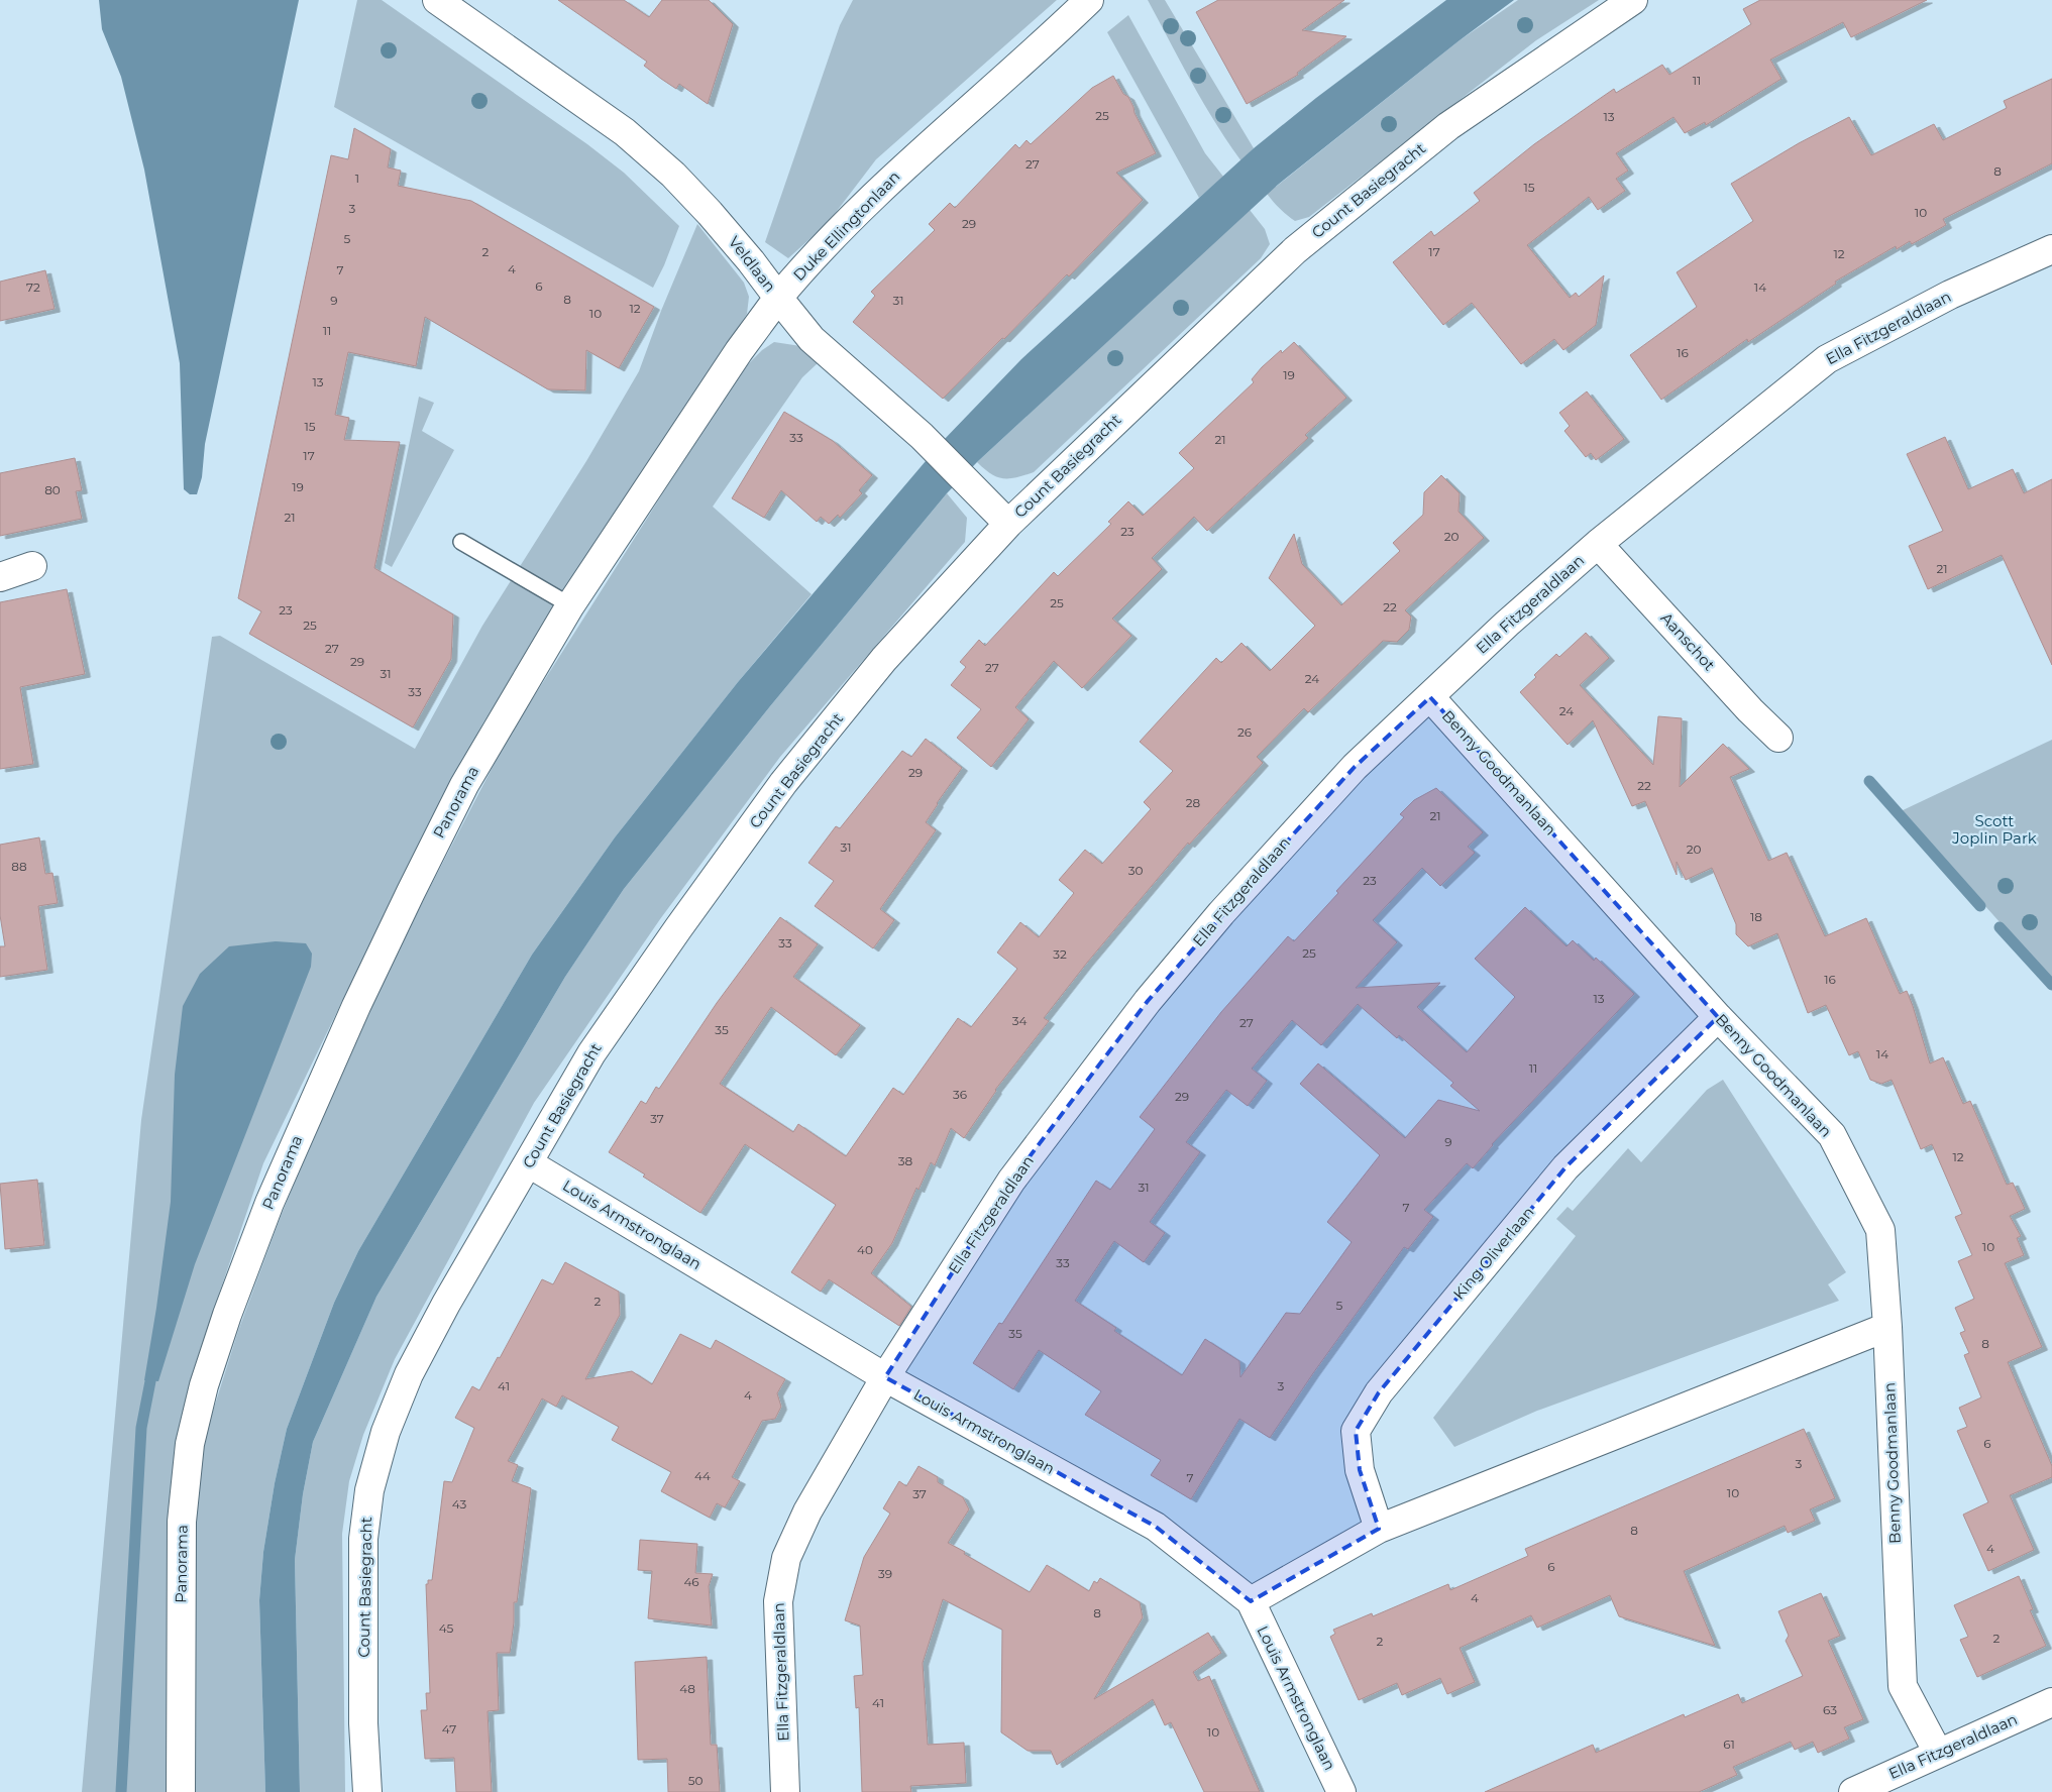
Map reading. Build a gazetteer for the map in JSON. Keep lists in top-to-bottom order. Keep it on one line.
{"streets":{"street":["Count Basiegracht","Duke Ellingtonlaan","Veldlaan","Ella Fitzgeraldlaan","Aanschot","Benny Goodmanlaan","Panorama","Louis Armstronglaan","King Oliverlaan"]},"crossings":[["Count Basiegracht","Louis Armstronglaan"],["Duke Ellingtonlaan","Veldlaan"],["Veldlaan","Panorama"],["Ella Fitzgeraldlaan","Aanschot"],["Ella Fitzgeraldlaan","Benny Goodmanlaan"],["Ella Fitzgeraldlaan","Louis Armstronglaan"],["Benny Goodmanlaan","King Oliverlaan"]],"parks":["Scott Joplin Park"],"house_numbers":["11","25","13","27","8","1","15","3","10","29","5","2","17","12","4","7","6","72","14","8","9","31","12","10","11","16","19","13","15","33","21","17","19","80","21","23","20","21","25","22","23","25","27","29","27","31","24","33","24","26","29","22","28","21","31","20","88","30","23","18","33","25","32","16","13","34","27","35","14","11","36","29","37","9","12","38","31","7","10","40","33","2","5","35","8","41","3","4","6","3","44","7","10","37","43","8","4","6","39","46","4","8","45","2","2","48","41","63","47","10","61","50"]}
